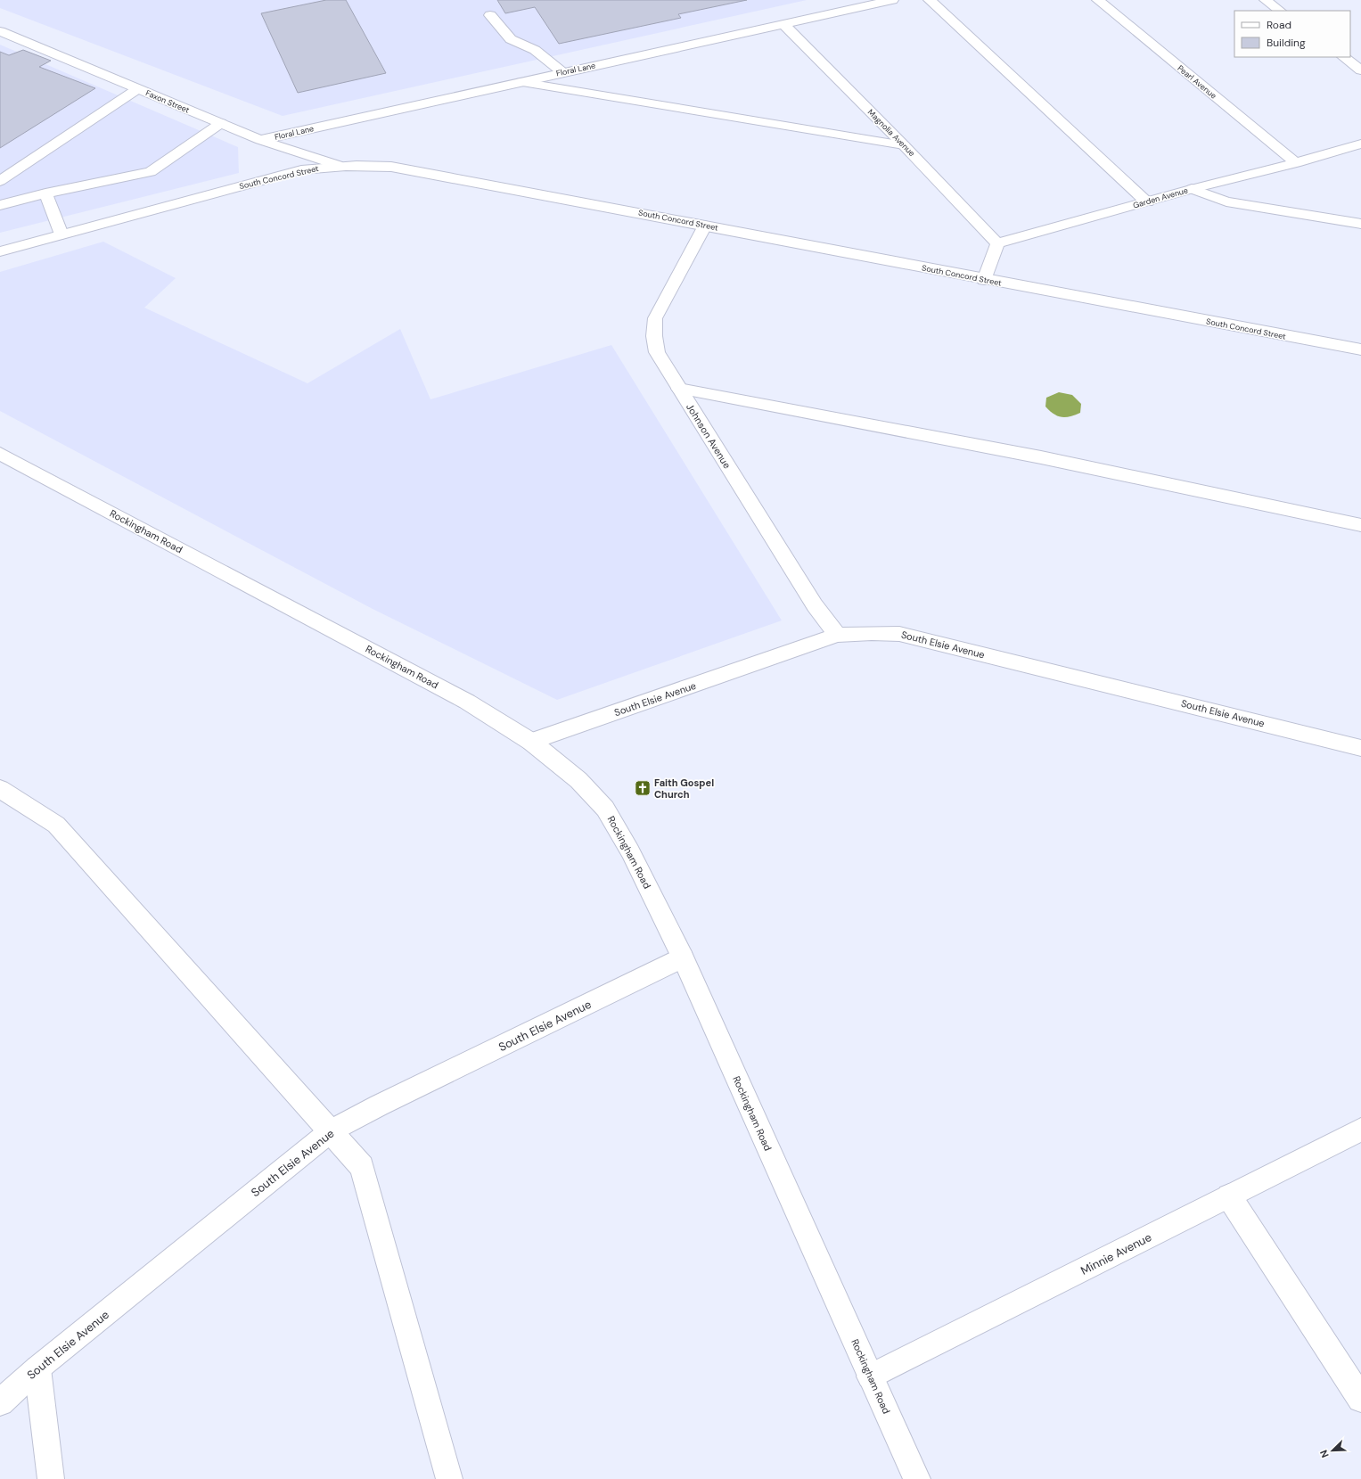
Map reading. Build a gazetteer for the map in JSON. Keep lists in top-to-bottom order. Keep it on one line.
{"streets":{"street":["Floral Lane","Pearl Avenue","Faxon Street","Magnolia Avenue","South Concord Street","Garden Avenue","Johnson Avenue","Rockingham Road","South Elsie Avenue","Minnie Avenue"]},"crossings":[["Floral Lane","Faxon Street"],["Floral Lane","Magnolia Avenue"],["Pearl Avenue","Garden Avenue"],["Faxon Street","South Concord Street"],["Magnolia Avenue","Garden Avenue"],["South Concord Street","Johnson Avenue"],["Johnson Avenue","South Elsie Avenue"],["Rockingham Road","South Elsie Avenue"],["Rockingham Road","Minnie Avenue"]],"places":{"church":["Faith Gospel Church"]},"legend":["Road","Building"],"north":"bottom left"}
